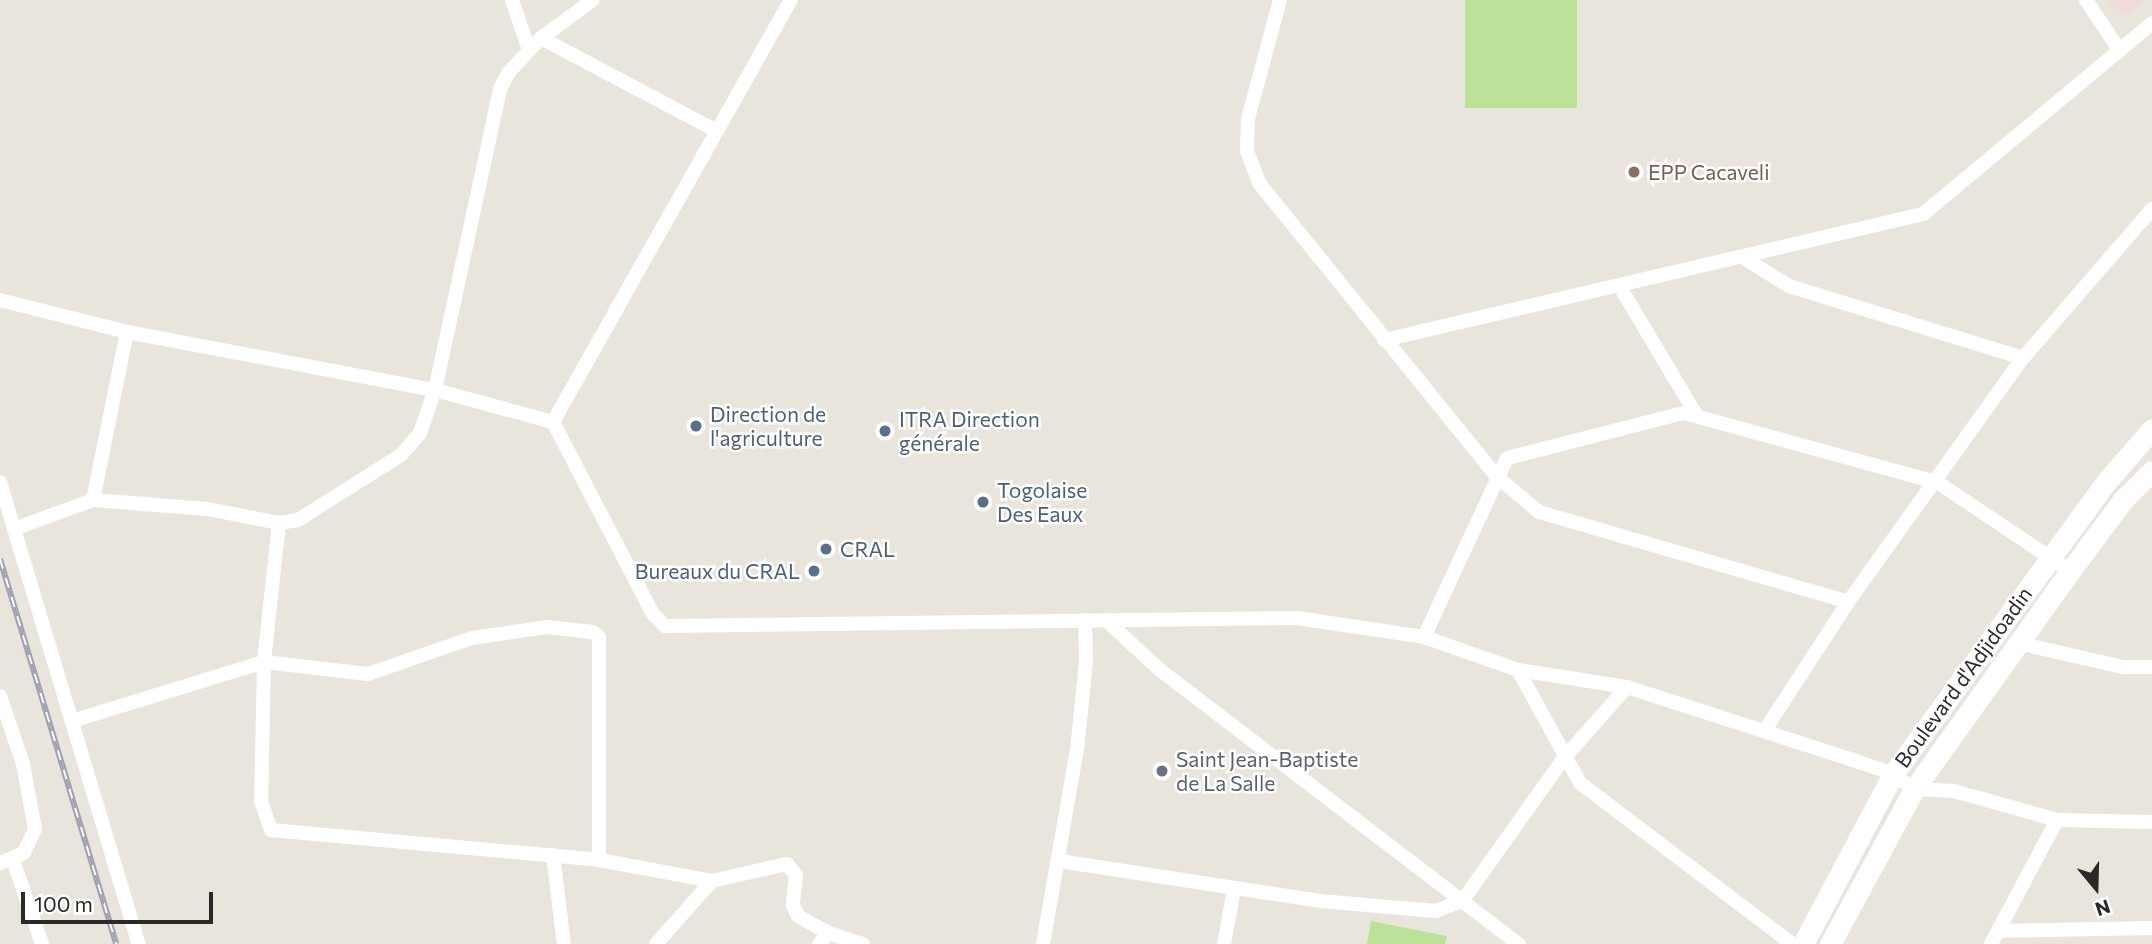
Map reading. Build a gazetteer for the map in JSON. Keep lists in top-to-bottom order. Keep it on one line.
{"streets":{"main road":["Boulevard d'Adjidoadin"]},"places":["EPP Cacaveli","Direction de l'agriculture","ITRA Direction générale","Togolaise Des Eaux","CRAL","Bureaux du CRAL","Saint Jean-Baptiste de La Salle"],"scale_bar":"100 m","north":"bottom"}
